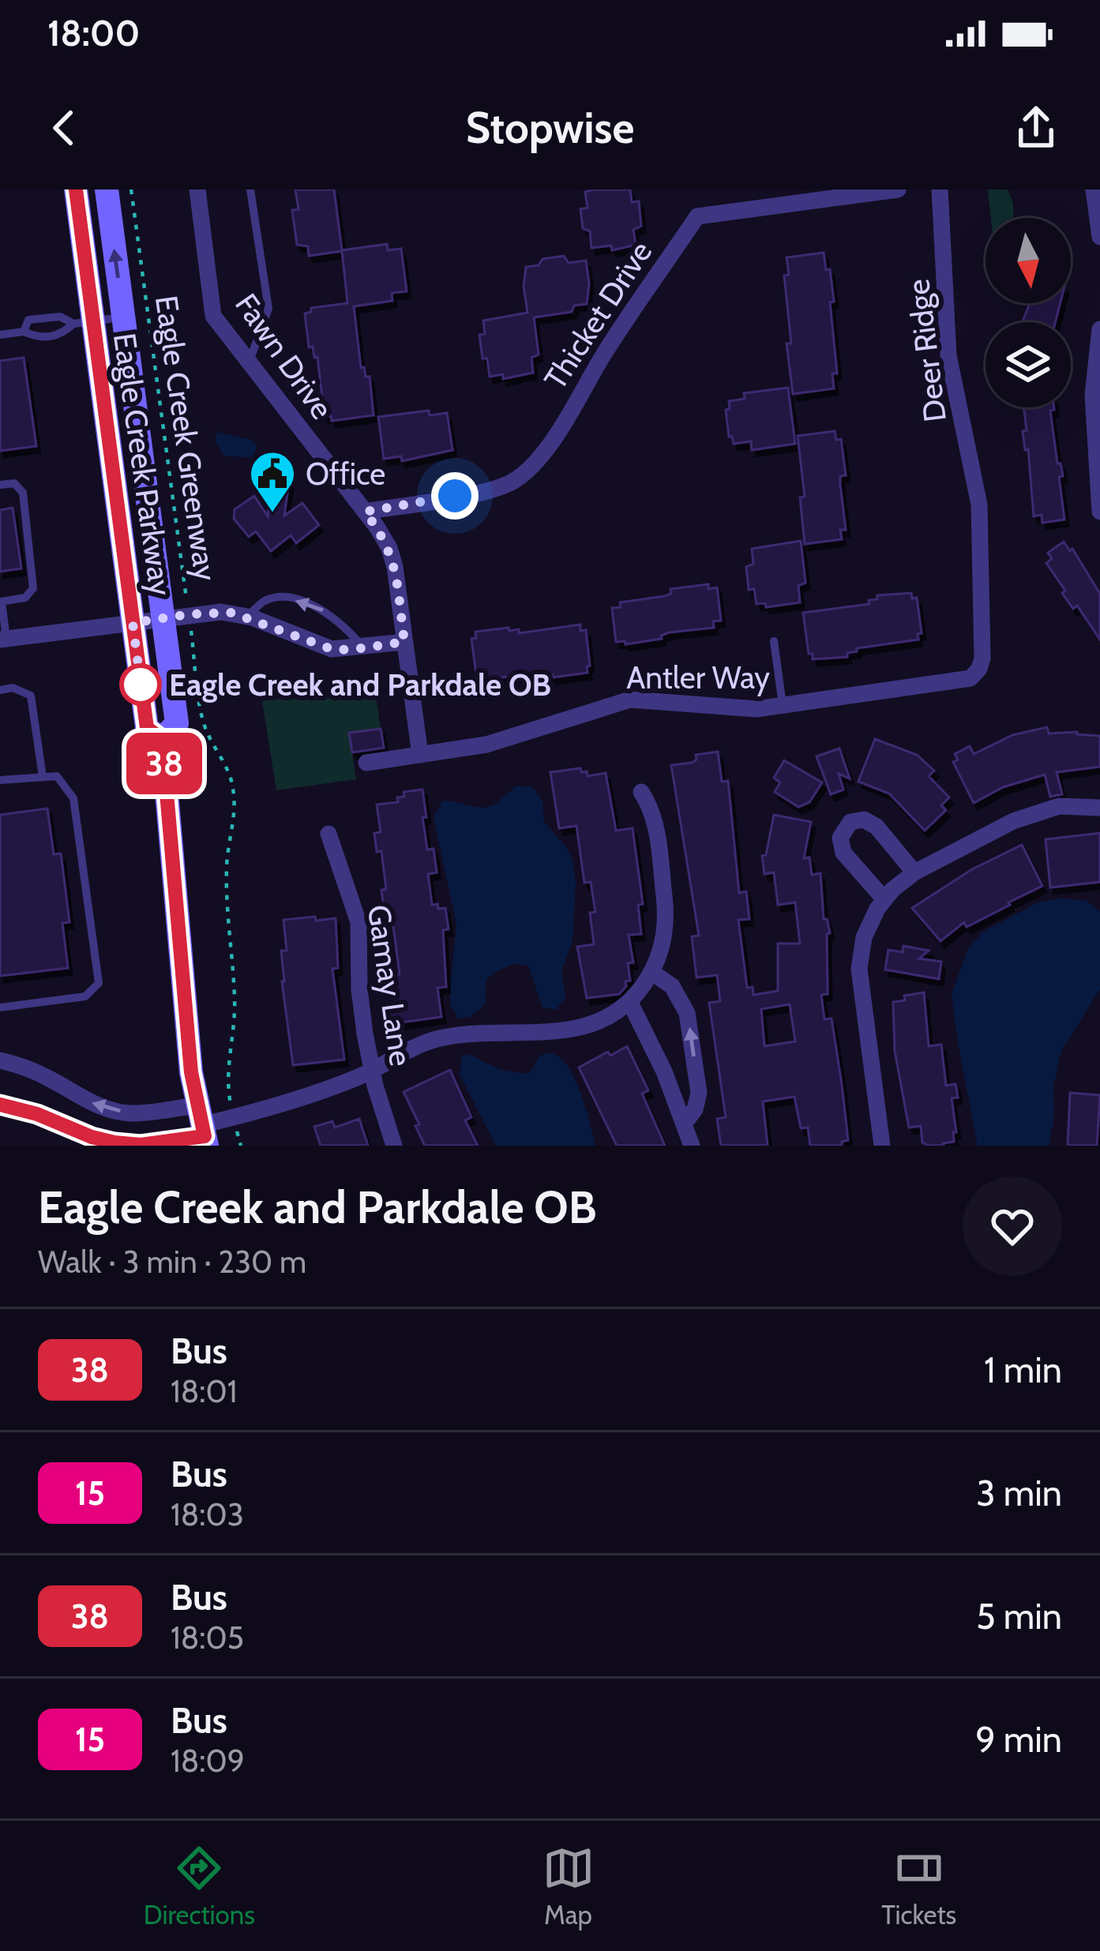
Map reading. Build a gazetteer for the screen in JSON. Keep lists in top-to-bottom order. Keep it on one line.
{"streets":{"main road":["Eagle Creek Parkway"],"street":["Thicket Drive","Deer Ridge","Fawn Drive","Antler Way","Gamay Lane"],"path":["Eagle Creek Greenway"]},"crossings":[["Thicket Drive","Fawn Drive"],["Deer Ridge","Antler Way"],["Fawn Drive","Antler Way"]],"places":{"public building":["Office"],"other":["Eagle Creek and Parkdale OB"]},"lines":["bus line 38"],"north":"bottom","page":{"status":"18:00","header":"Stopwise","on_map":"38","heading":["Eagle Creek and Parkdale OB","Walk · 3 min · 230 m"],"list":[{"mark":"38","name":"Bus","note":"18:01","value":"1 min"},{"mark":"15","name":"Bus","note":"18:03","value":"3 min"},{"mark":"38","name":"Bus","note":"18:05","value":"5 min"},{"mark":"15","name":"Bus","note":"18:09","value":"9 min"}],"tabs":["Directions","Map","Tickets"]}}
